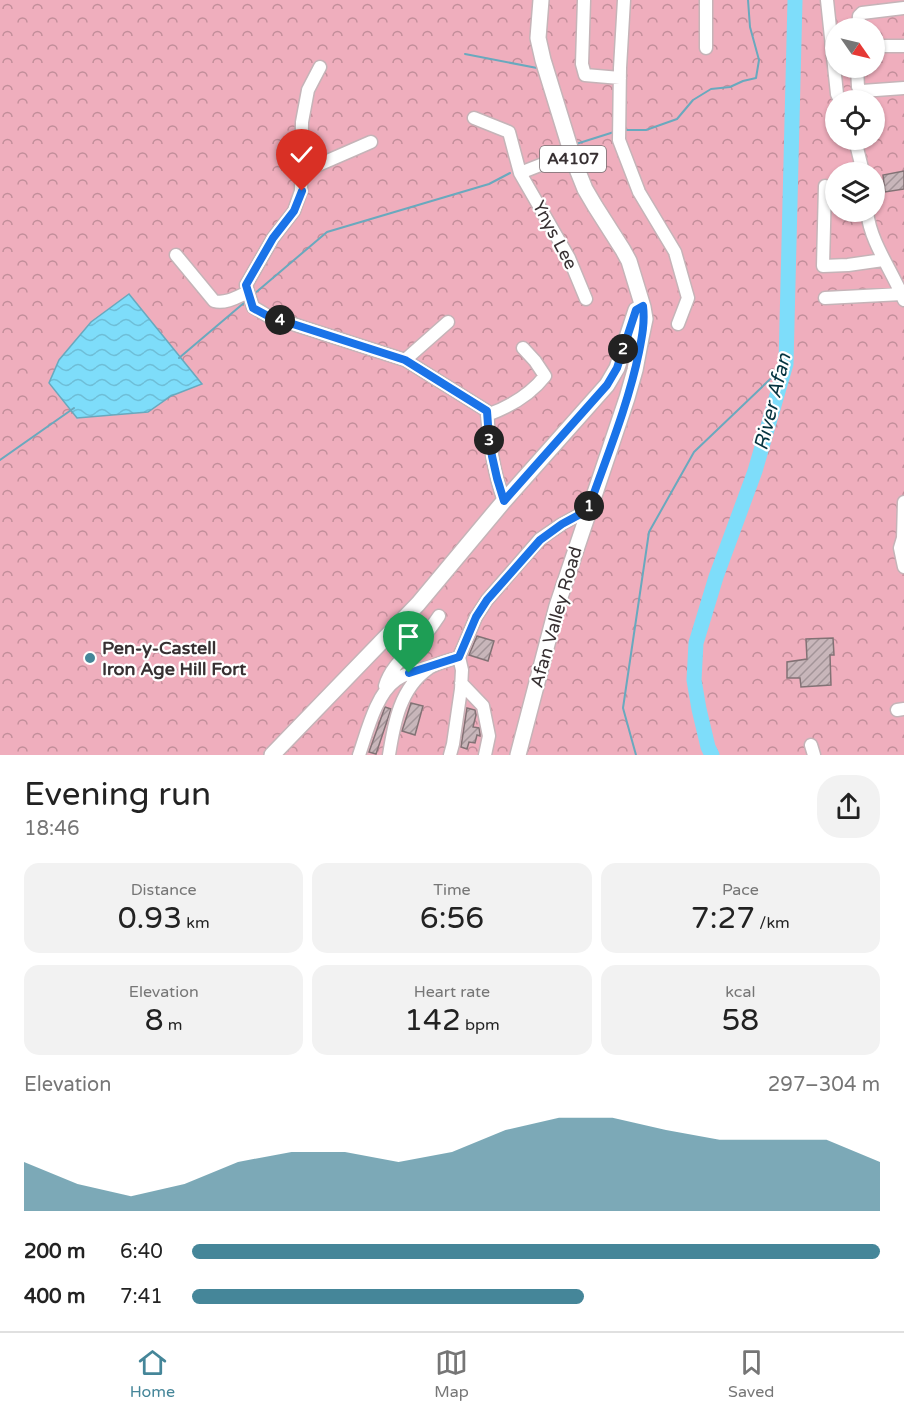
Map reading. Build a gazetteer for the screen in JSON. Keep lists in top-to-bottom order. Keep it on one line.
{"streets":{"main road":["A4107","Afan Valley Road"],"street":["Ynys Lee"]},"crossings":[["A4107","Afan Valley Road"]],"water":["River Afan"],"places":["Pen-y-Castell Iron Age Hill Fort"],"north":"bottom right","page":{"pins":["4","2","3","1"],"heading":["Evening run","18:46"],"stats":[["Distance","0.93 km"],["Time","6:56"],["Pace","7:27 /km"],["Elevation","8 m"],["Heart rate","142 bpm"],["kcal","58"]],"chart":["Elevation","297–304 m"],"list":[{"name":"200 m","note":"6:40"},{"name":"400 m","note":"7:41"}],"tabs":["Home","Map","Saved"]}}
